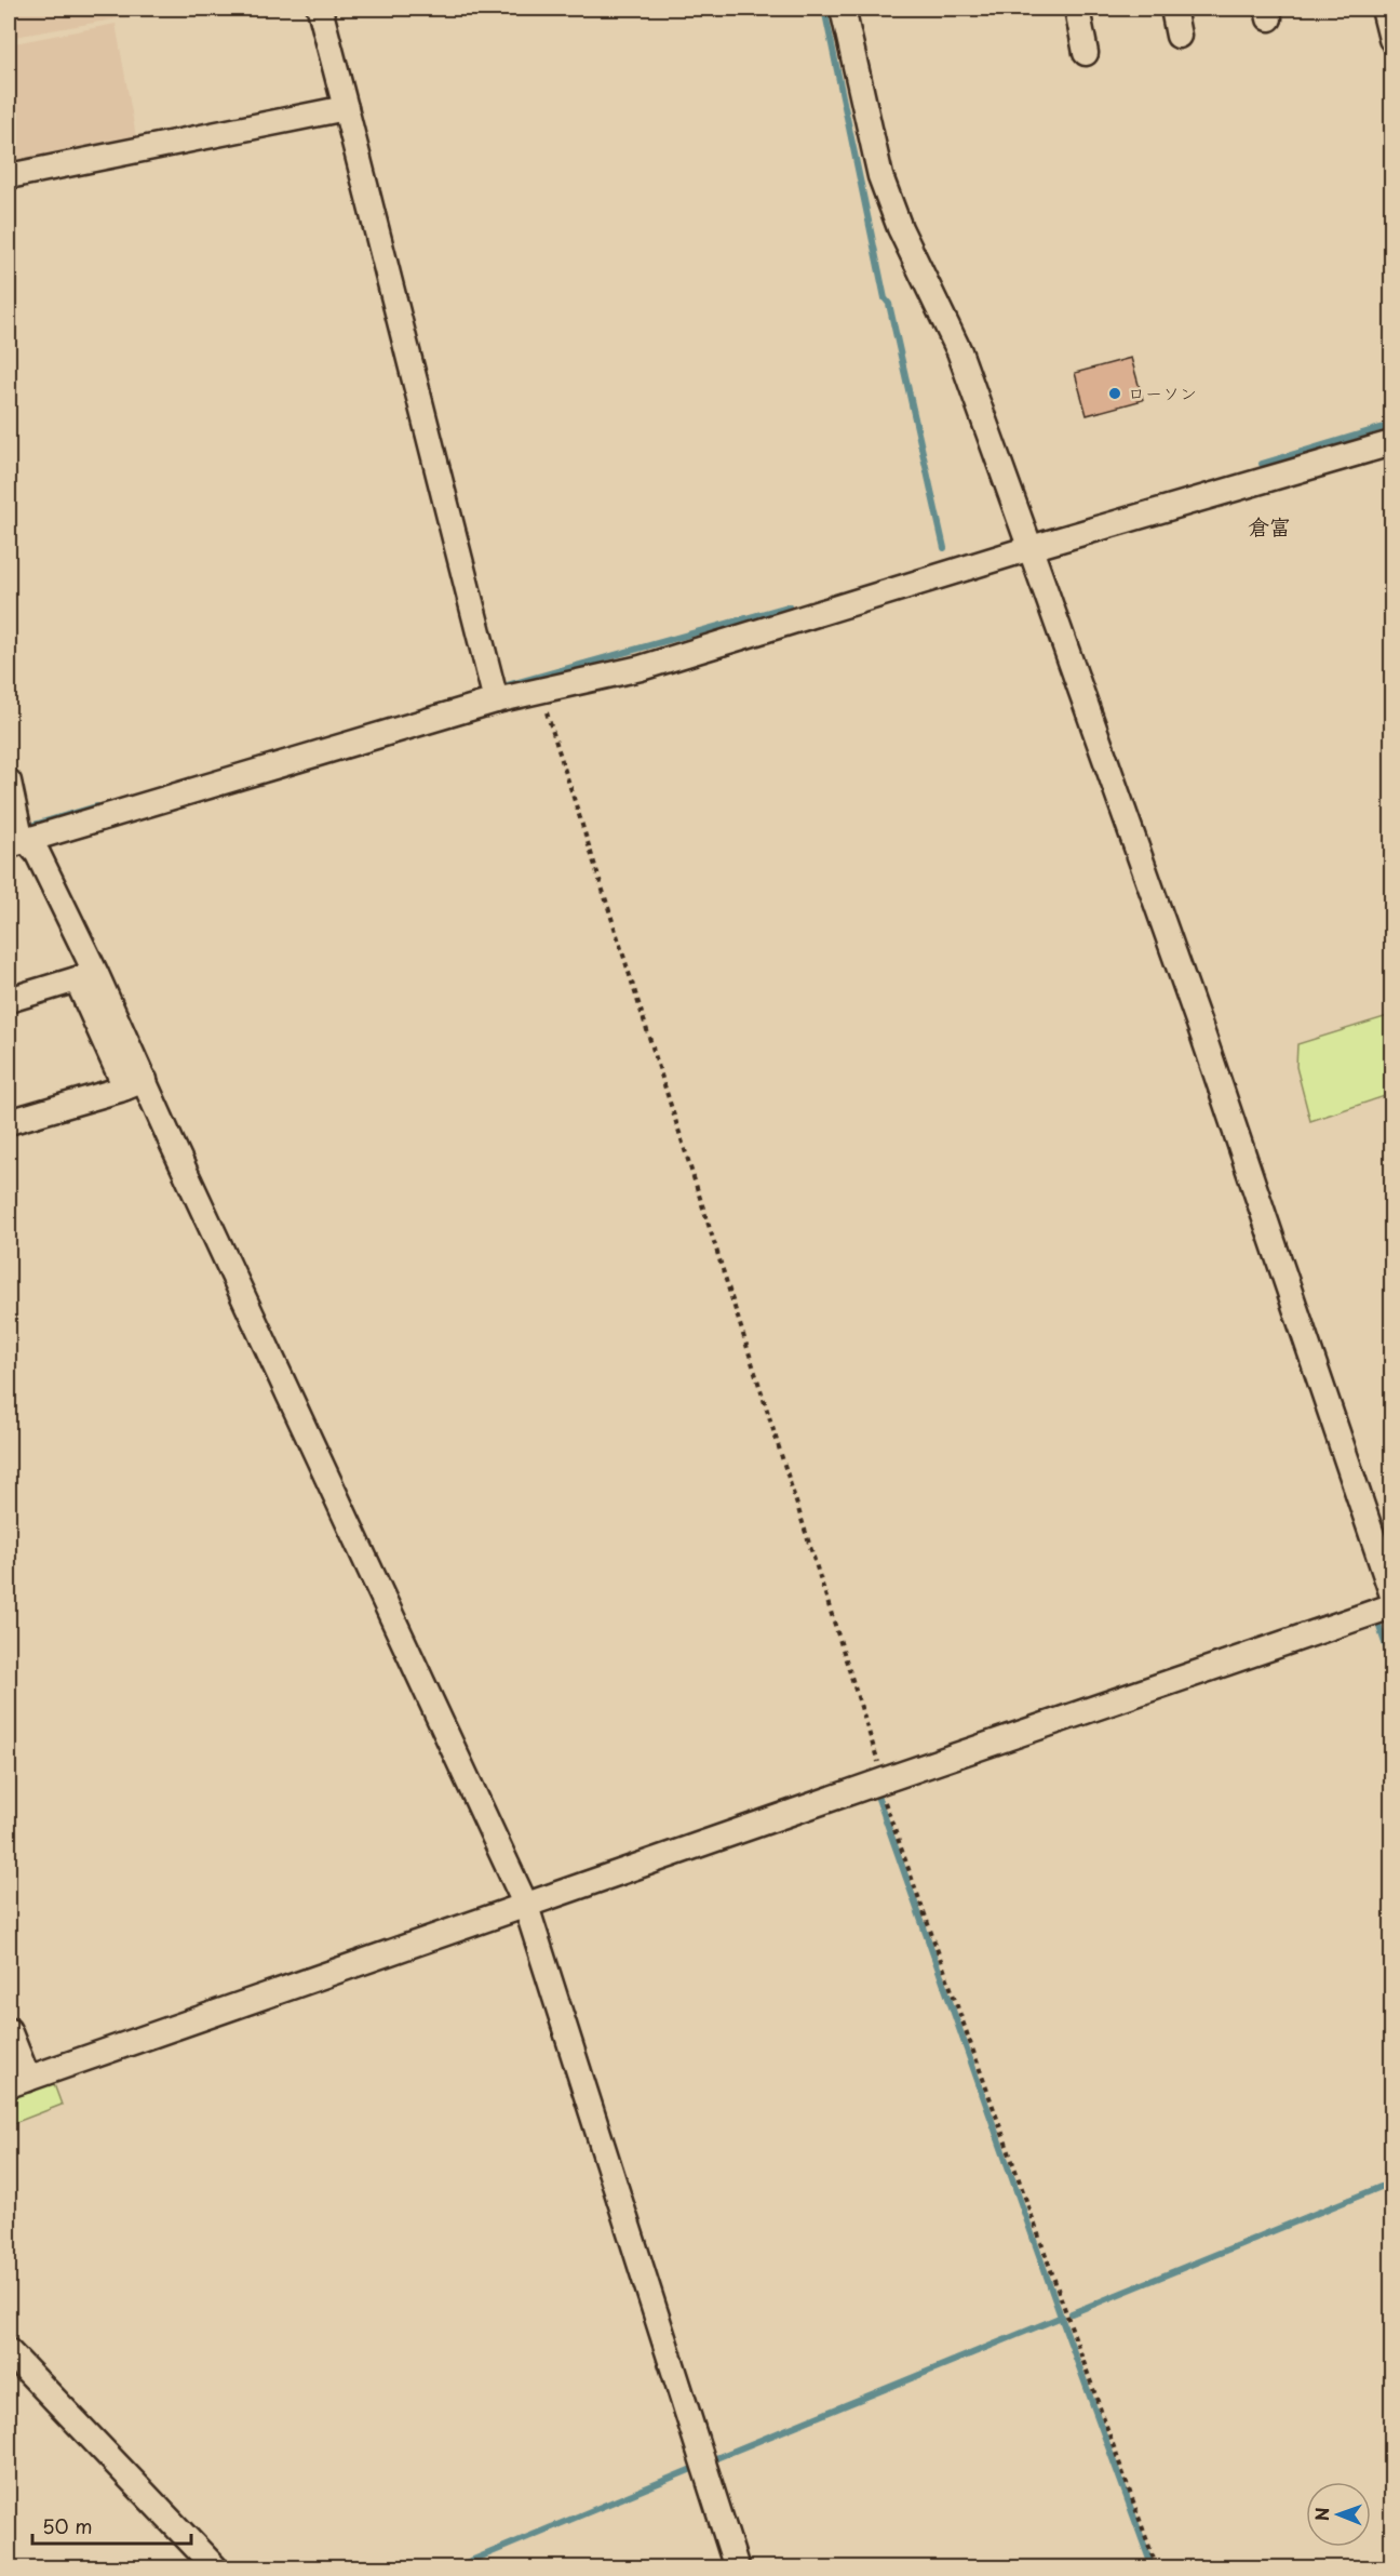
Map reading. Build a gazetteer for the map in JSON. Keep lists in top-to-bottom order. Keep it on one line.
{"districts":["倉富"],"places":["ローソン"],"scale_bar":"50 m","north":"left"}
